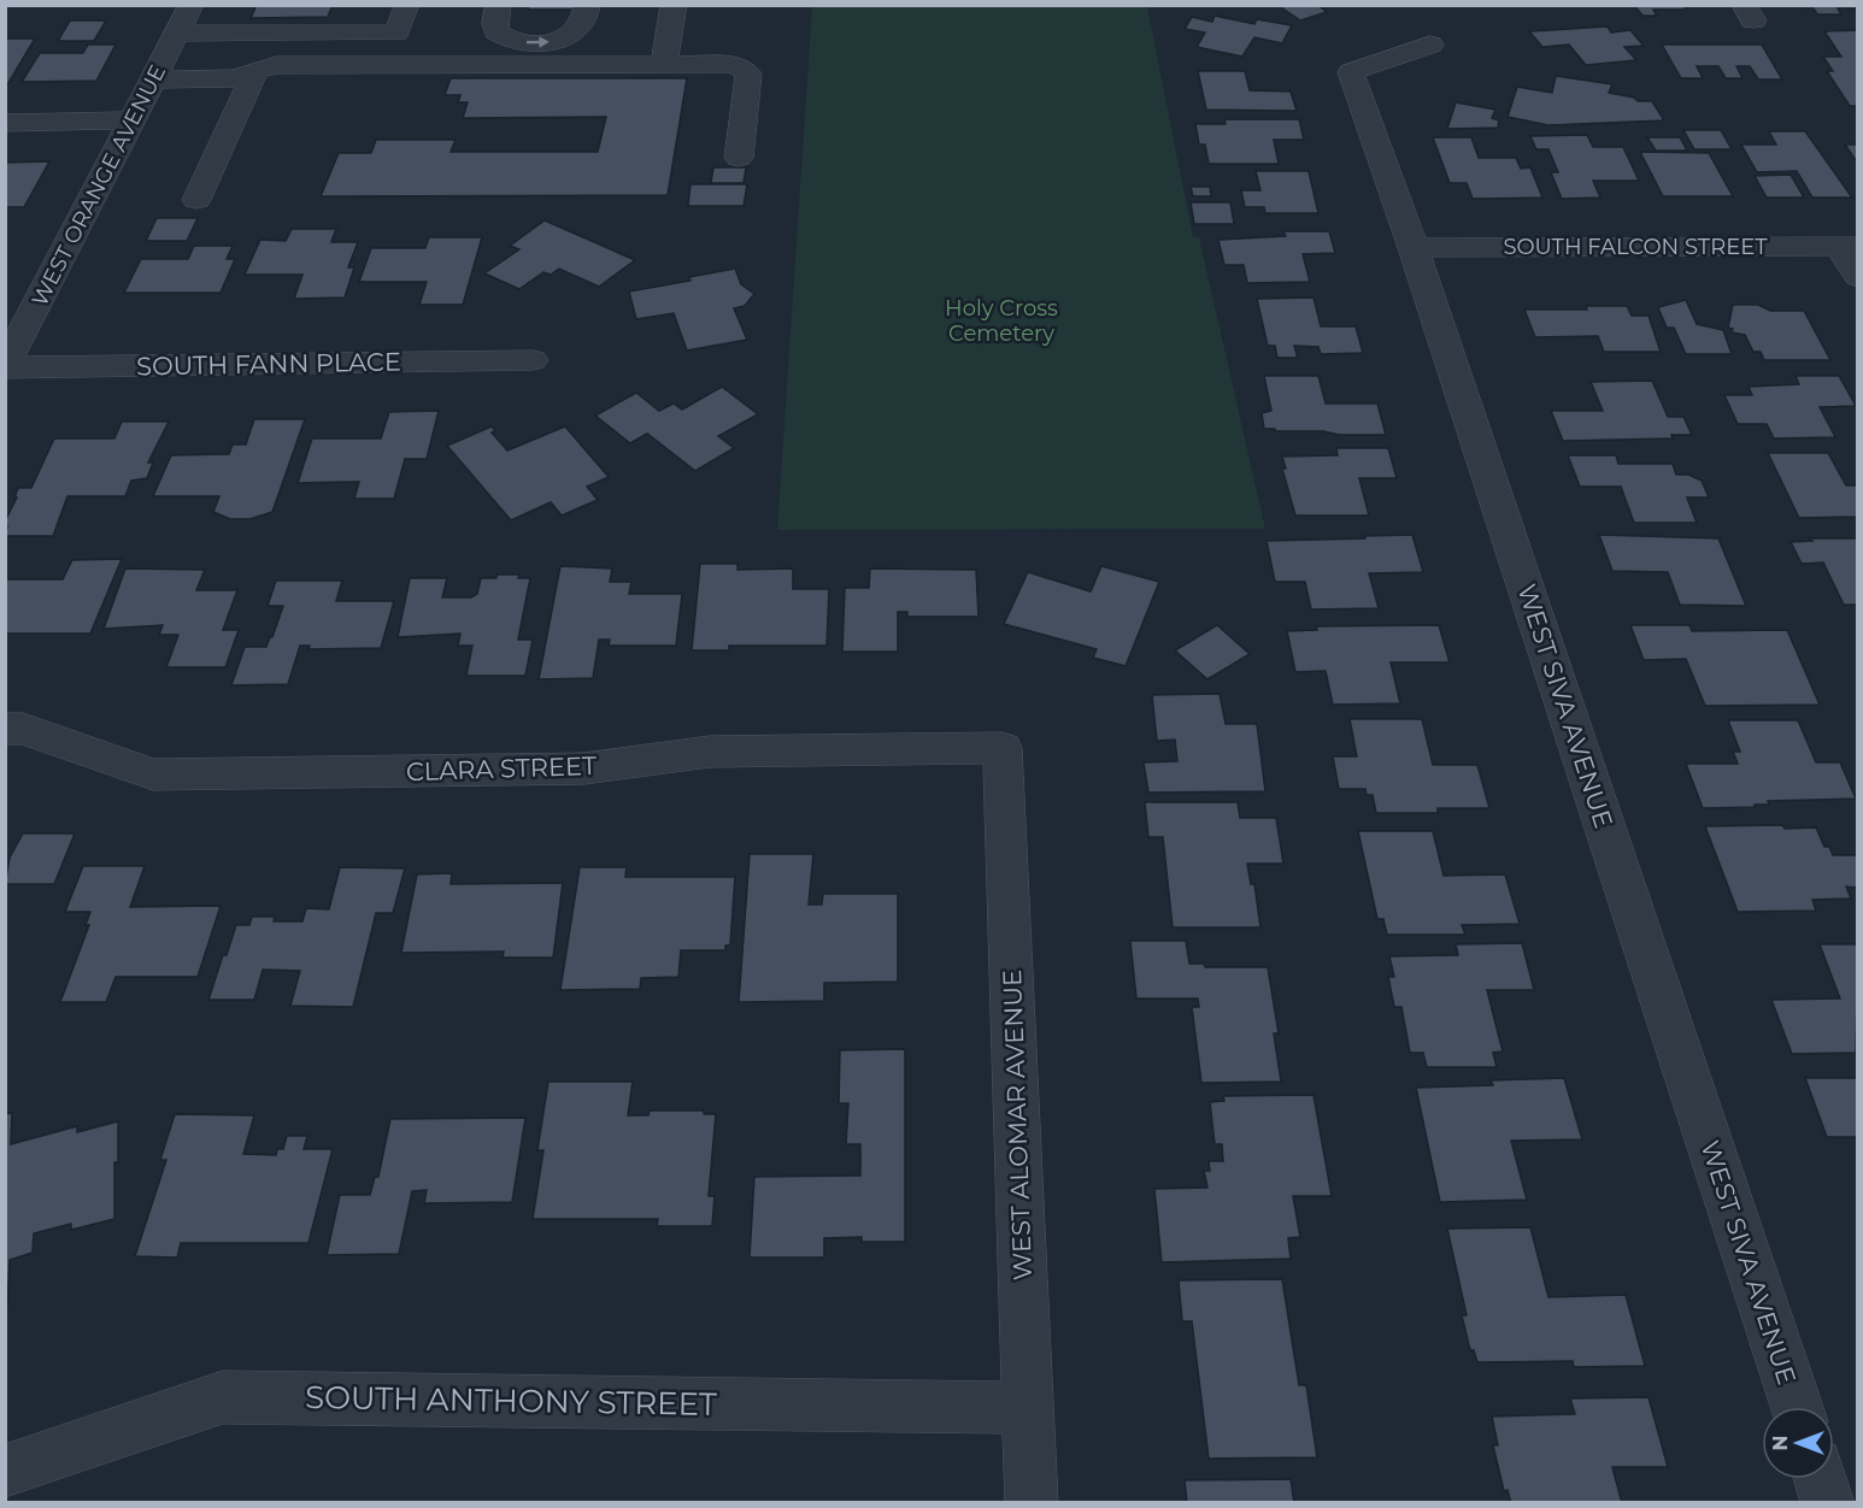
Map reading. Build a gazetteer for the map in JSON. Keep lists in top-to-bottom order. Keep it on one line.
{"streets":{"street":["WEST ORANGE AVENUE","SOUTH FALCON STREET","SOUTH FANN PLACE","WEST SIVA AVENUE","CLARA STREET","WEST ALOMAR AVENUE","SOUTH ANTHONY STREET"]},"crossings":[["WEST ORANGE AVENUE","SOUTH FANN PLACE"],["SOUTH FALCON STREET","WEST SIVA AVENUE"],["CLARA STREET","WEST ALOMAR AVENUE"],["WEST ALOMAR AVENUE","SOUTH ANTHONY STREET"]],"parks":["Holy Cross Cemetery"],"north":"left"}
